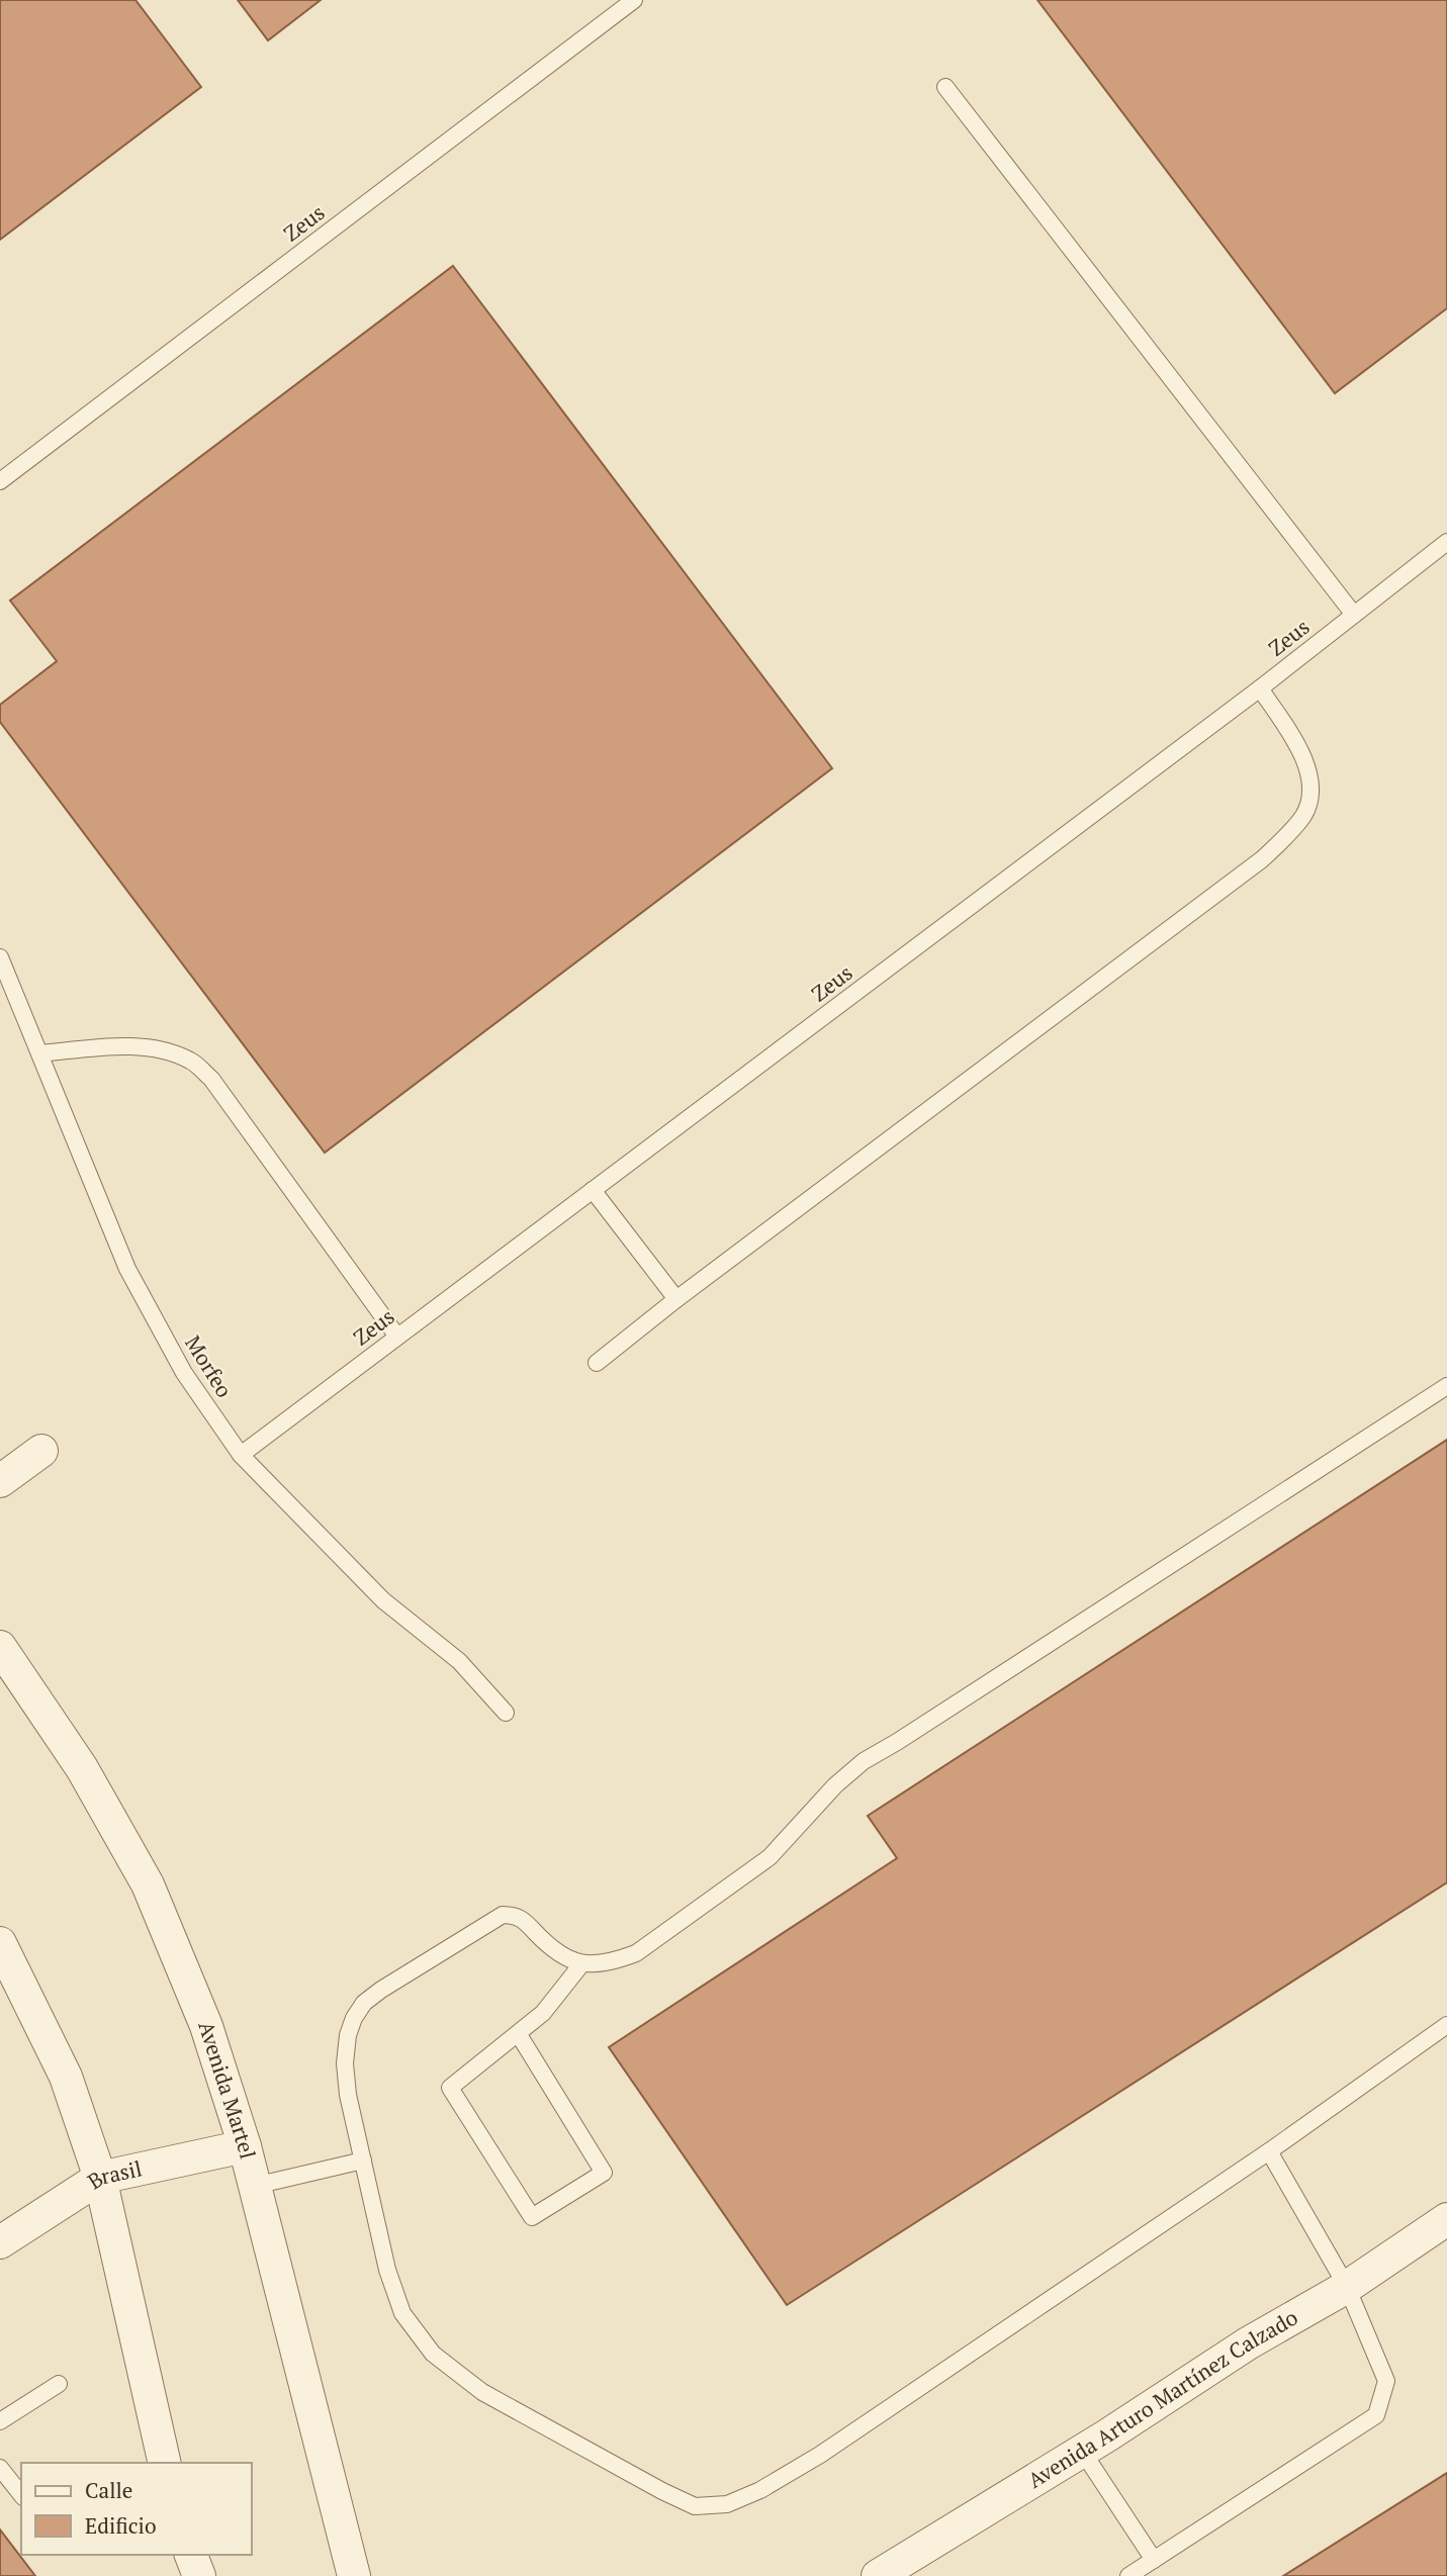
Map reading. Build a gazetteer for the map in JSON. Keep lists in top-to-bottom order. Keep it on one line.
{"streets":{"street":["Avenida Martel","Brasil","Avenida Arturo Martínez Calzado"],"lane":["Zeus","Morfeo"]},"crossings":[["Zeus","Morfeo"],["Avenida Martel","Brasil"]],"legend":["Calle","Edificio"]}
